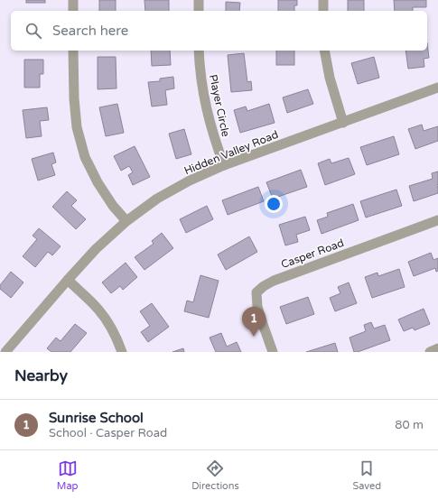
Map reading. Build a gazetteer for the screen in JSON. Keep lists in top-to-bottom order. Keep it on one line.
{"streets":{"street":["Player Circle","Hidden Valley Road","Casper Road"]},"crossings":[["Player Circle","Hidden Valley Road"]],"page":{"search":"Search here","pins":"1","heading":"Nearby","list":[{"mark":"1","name":"Sunrise School","note":"School · Casper Road","value":"80 m"}],"nav":["Map","Directions","Saved"]}}
